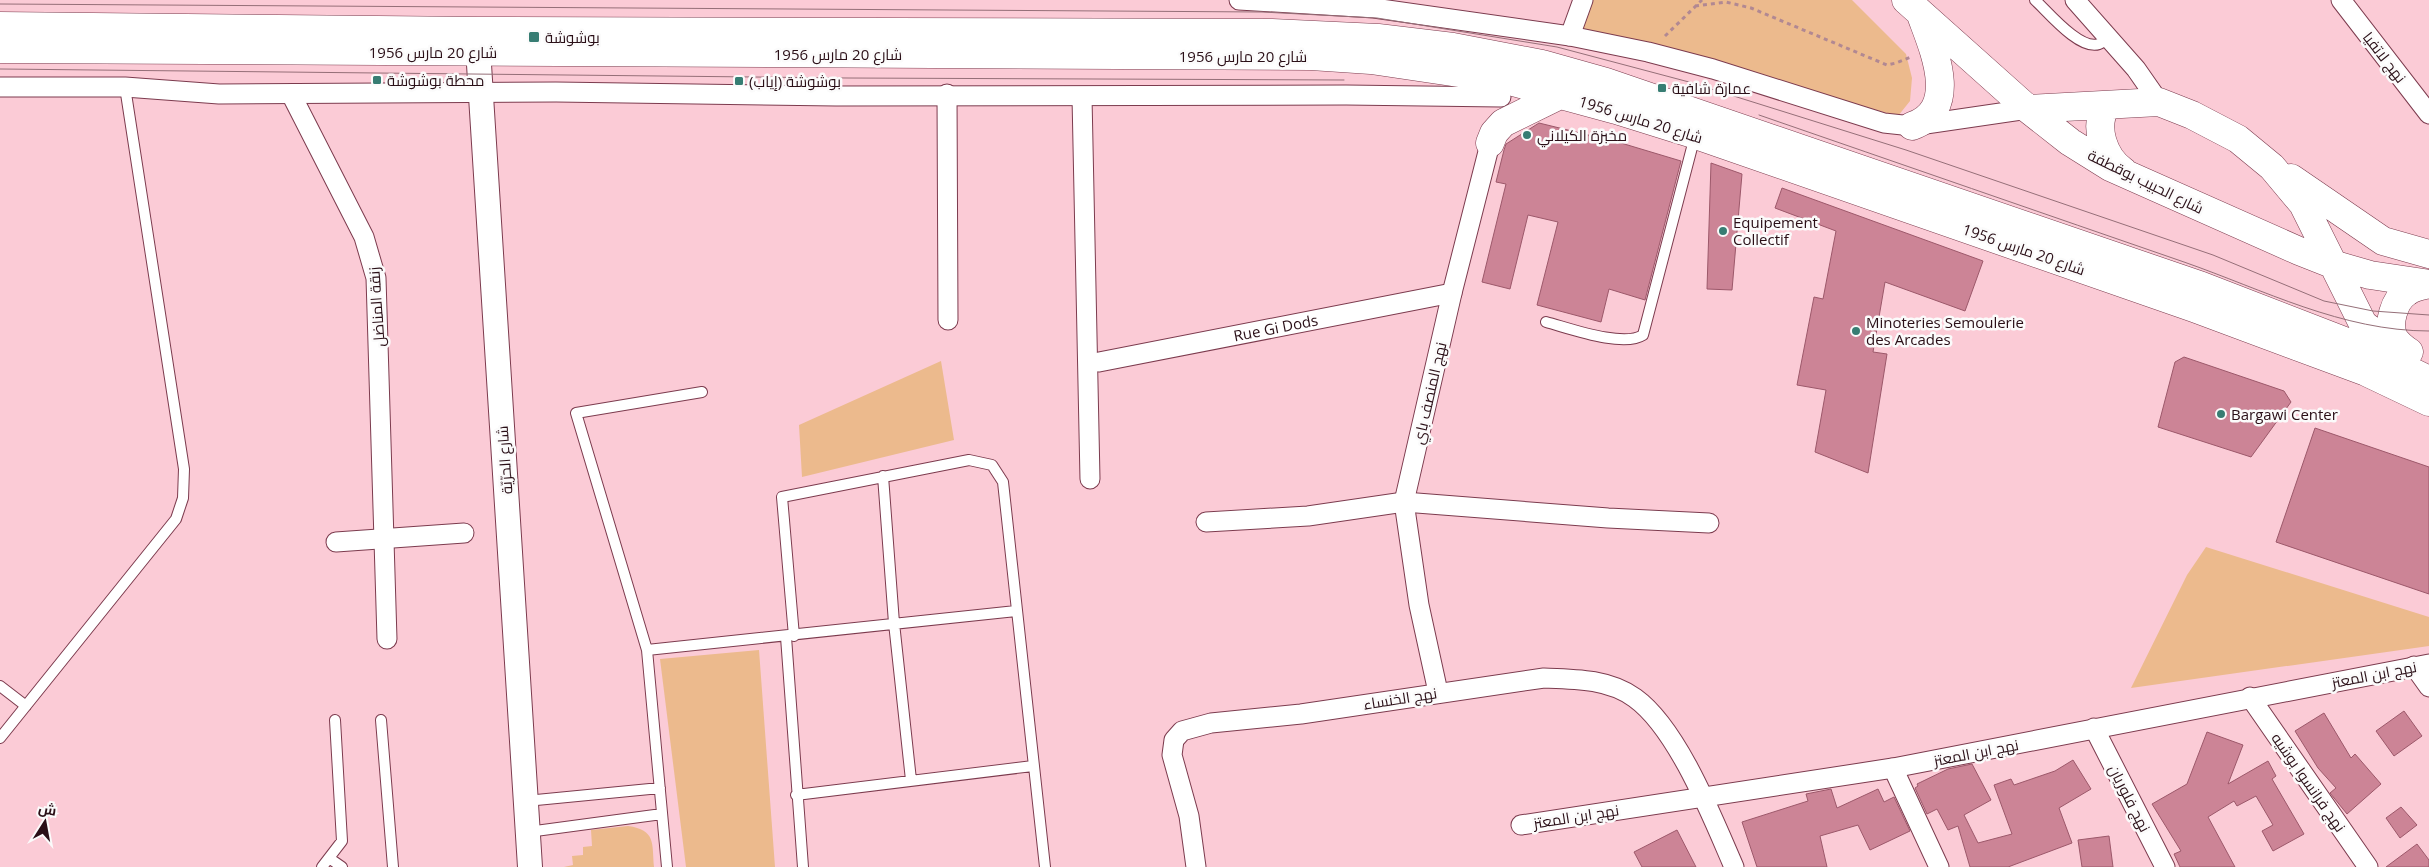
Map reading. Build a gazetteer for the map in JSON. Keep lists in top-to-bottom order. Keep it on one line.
{"streets":{"main road":["شارع 20 مارس 1956","شارع الحبيب بوقطفة"],"street":["نهج لاتفيا","زنقة المناضل","Rue Gi Dods","نهج المنصف باي","شارع الحرّيّة","نهج ابن المعتز","نهج الخنساء","نهج فرانسوا بوشيه","نهج فلوريان"]},"crossings":[["شارع 20 مارس 1956","زنقة المناضل"],["شارع 20 مارس 1956","نهج المنصف باي"],["شارع 20 مارس 1956","شارع الحرّيّة"],["Rue Gi Dods","نهج المنصف باي"],["نهج المنصف باي","نهج الخنساء"],["نهج ابن المعتز","نهج الخنساء"],["نهج ابن المعتز","نهج فرانسوا بوشيه"],["نهج ابن المعتز","نهج فلوريان"]],"places":{"transit":["بوشوشة","محطة بوشوشة","بوشوشة (إياب)","عمارة شافية"],"other":["مخبزة الكيلاني","Equipement Collectif","Minoteries Semoulerie des Arcades","Bargawi Center"]},"north":"top"}
